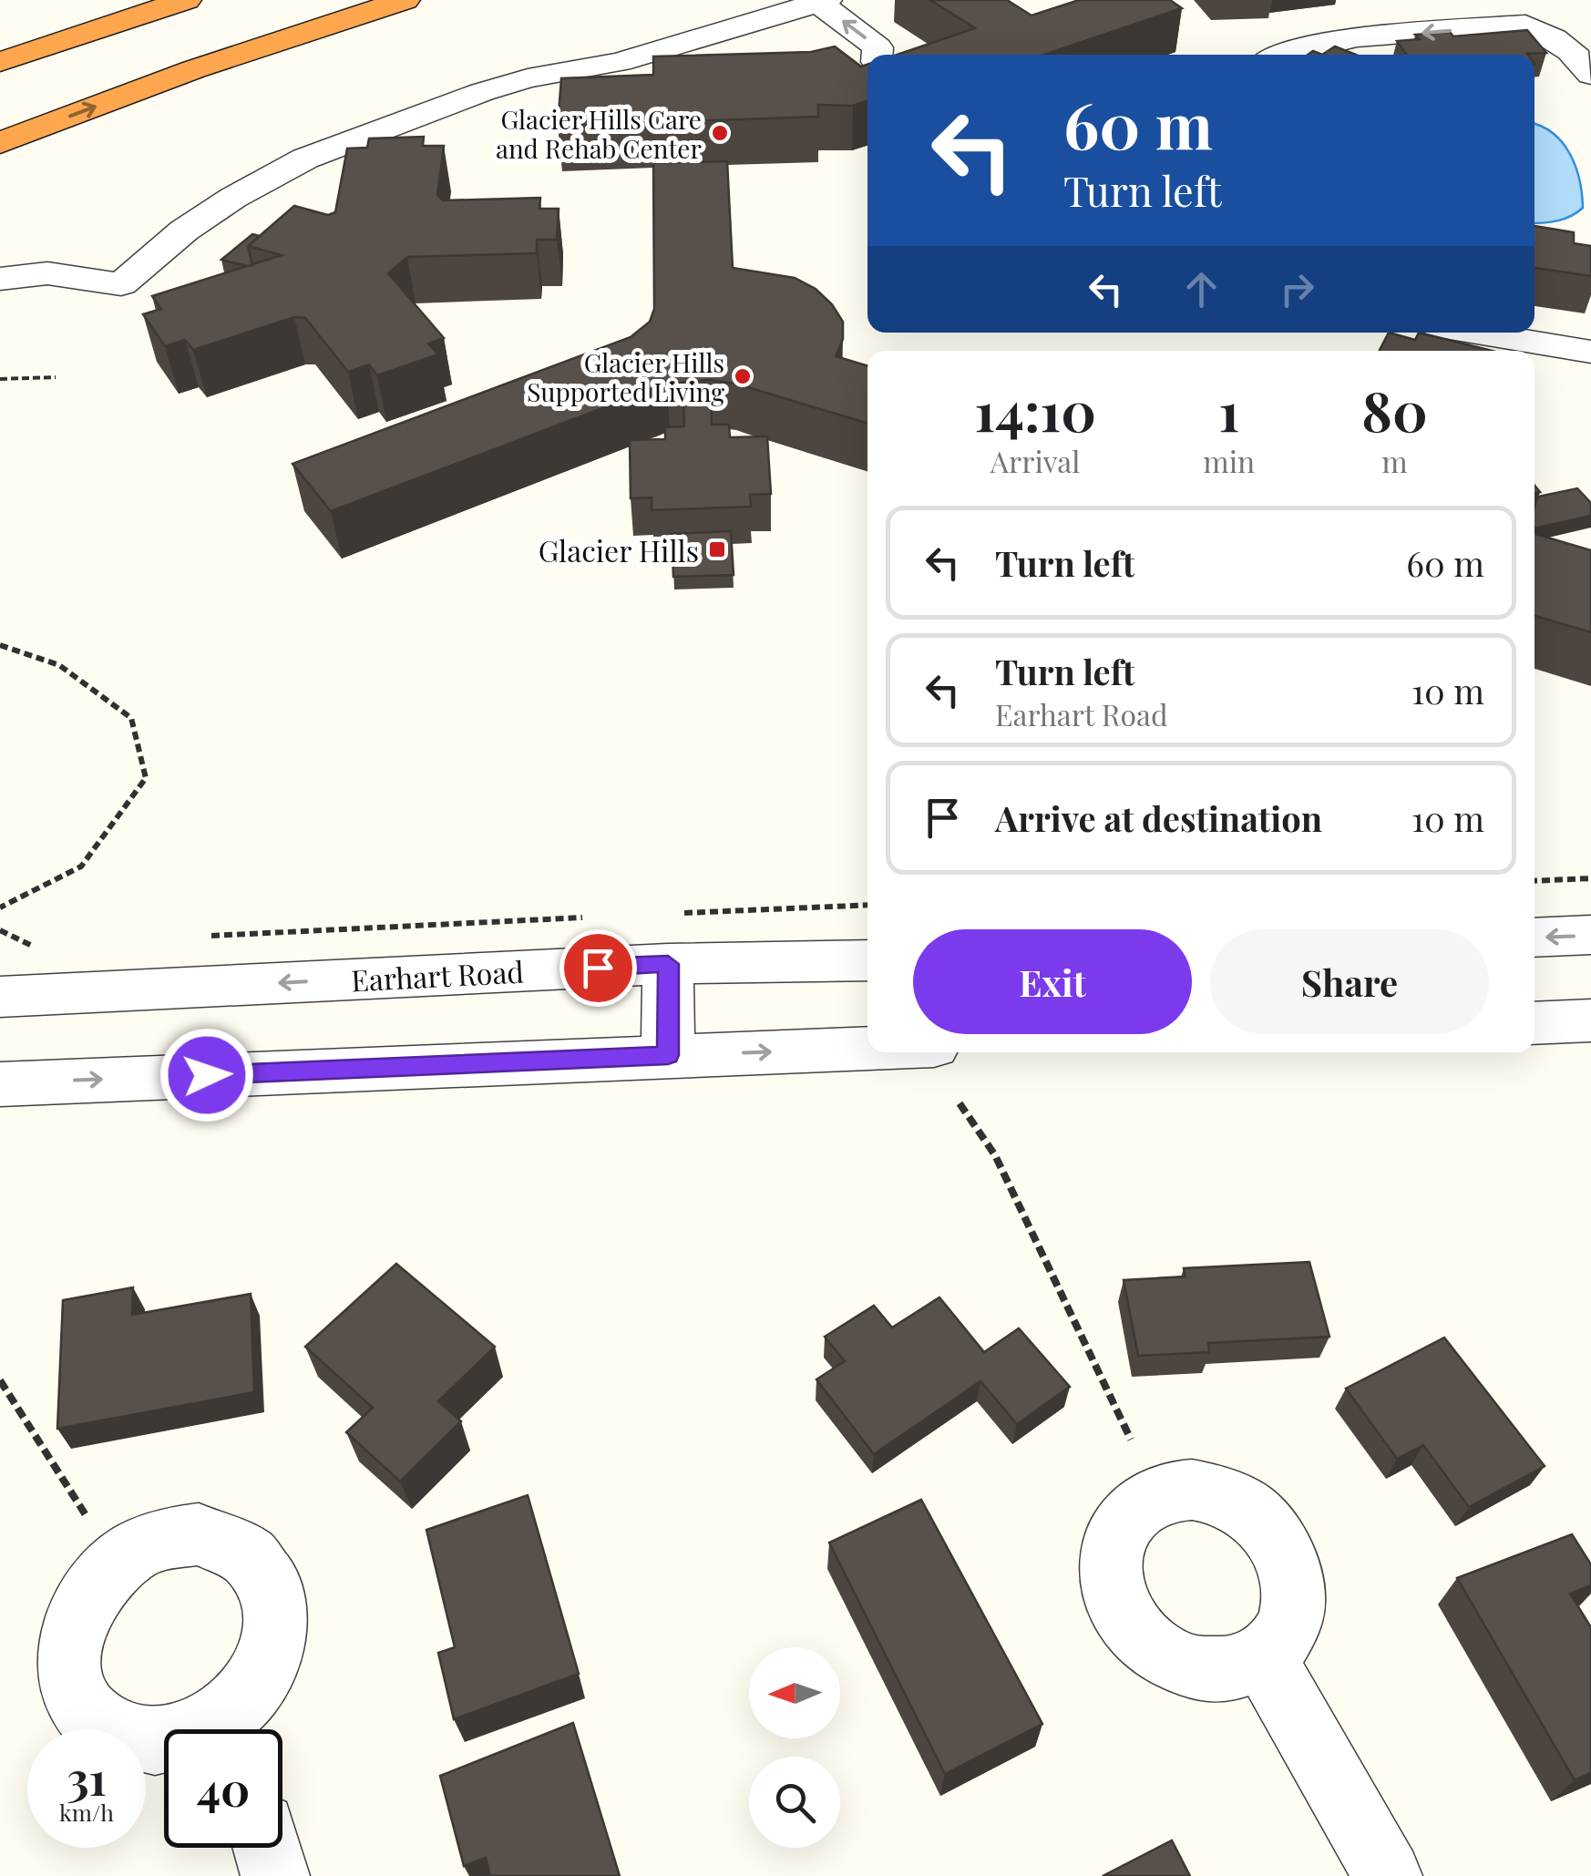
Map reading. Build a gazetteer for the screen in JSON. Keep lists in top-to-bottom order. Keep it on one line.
{"streets":{"street":["Earhart Road"]},"places":{"other":["Glacier Hills Care and Rehab Center","Glacier Hills Supported Living"],"transit":["Glacier Hills"]},"north":"left","page":{"turn":["60 m","Turn left"],"eta":["14:10","Arrival","1","min","80","m"],"list":[{"name":"Turn left","value":"60 m"},{"name":"Turn left","note":"Earhart Road","value":"10 m"},{"name":"Arrive at destination","value":"10 m"}],"buttons":["Exit","Share"],"speed":"31 km/h","limit":"40"}}
